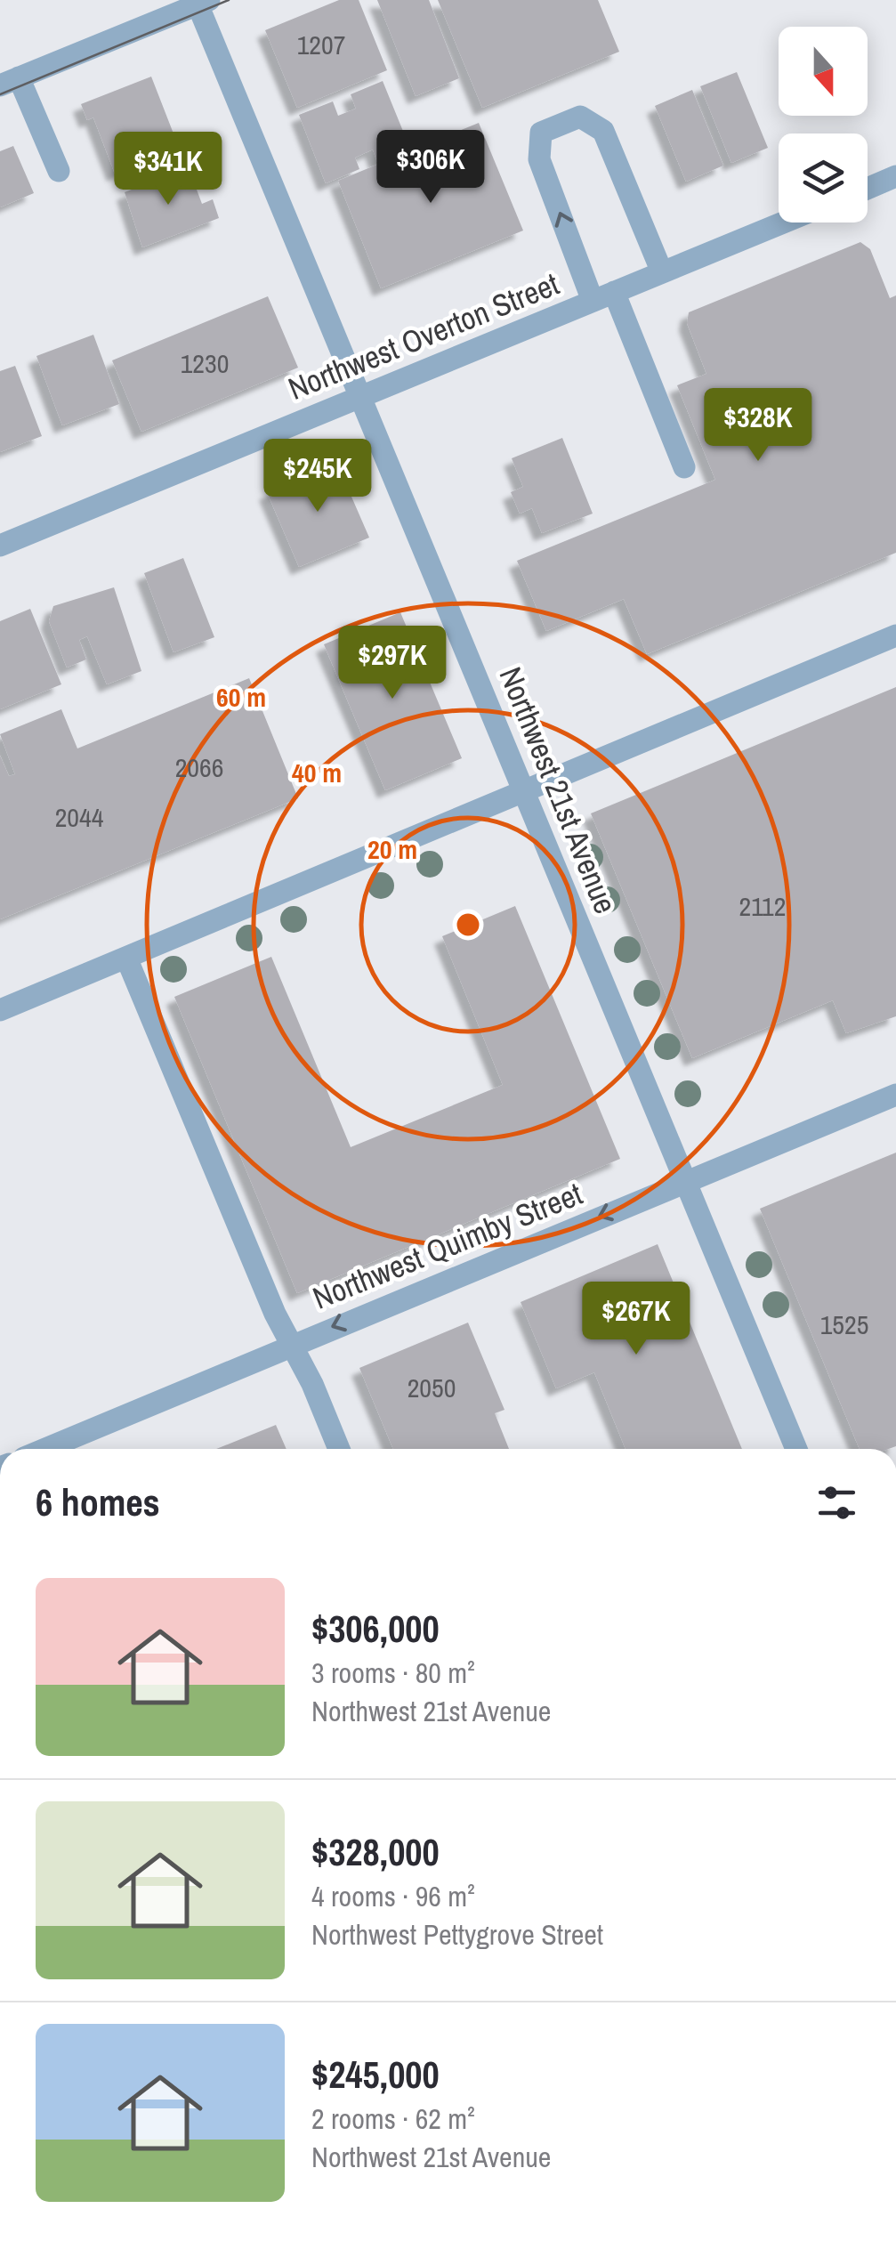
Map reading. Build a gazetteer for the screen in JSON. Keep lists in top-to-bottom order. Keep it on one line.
{"streets":{"street":["Northwest Overton Street","Northwest 21st Avenue","Northwest Quimby Street"]},"crossings":[["Northwest Overton Street","Northwest 21st Avenue"],["Northwest 21st Avenue","Northwest Quimby Street"]],"one_way":["Northwest Quimby Street"],"house_numbers":["1207","1230","2066","2044","2112","1525","2050"],"north":"bottom","page":{"price":["$306K","$341K","$328K","$245K","$297K","$267K"],"heading":"6 homes","list":[{"name":"$306,000","note":"3 rooms · 80 m² · Northwest 21st Avenue"},{"name":"$328,000","note":"4 rooms · 96 m² · Northwest Pettygrove Street"},{"name":"$245,000","note":"2 rooms · 62 m² · Northwest 21st Avenue"}]},"rings":["60 m","40 m","20 m"]}
